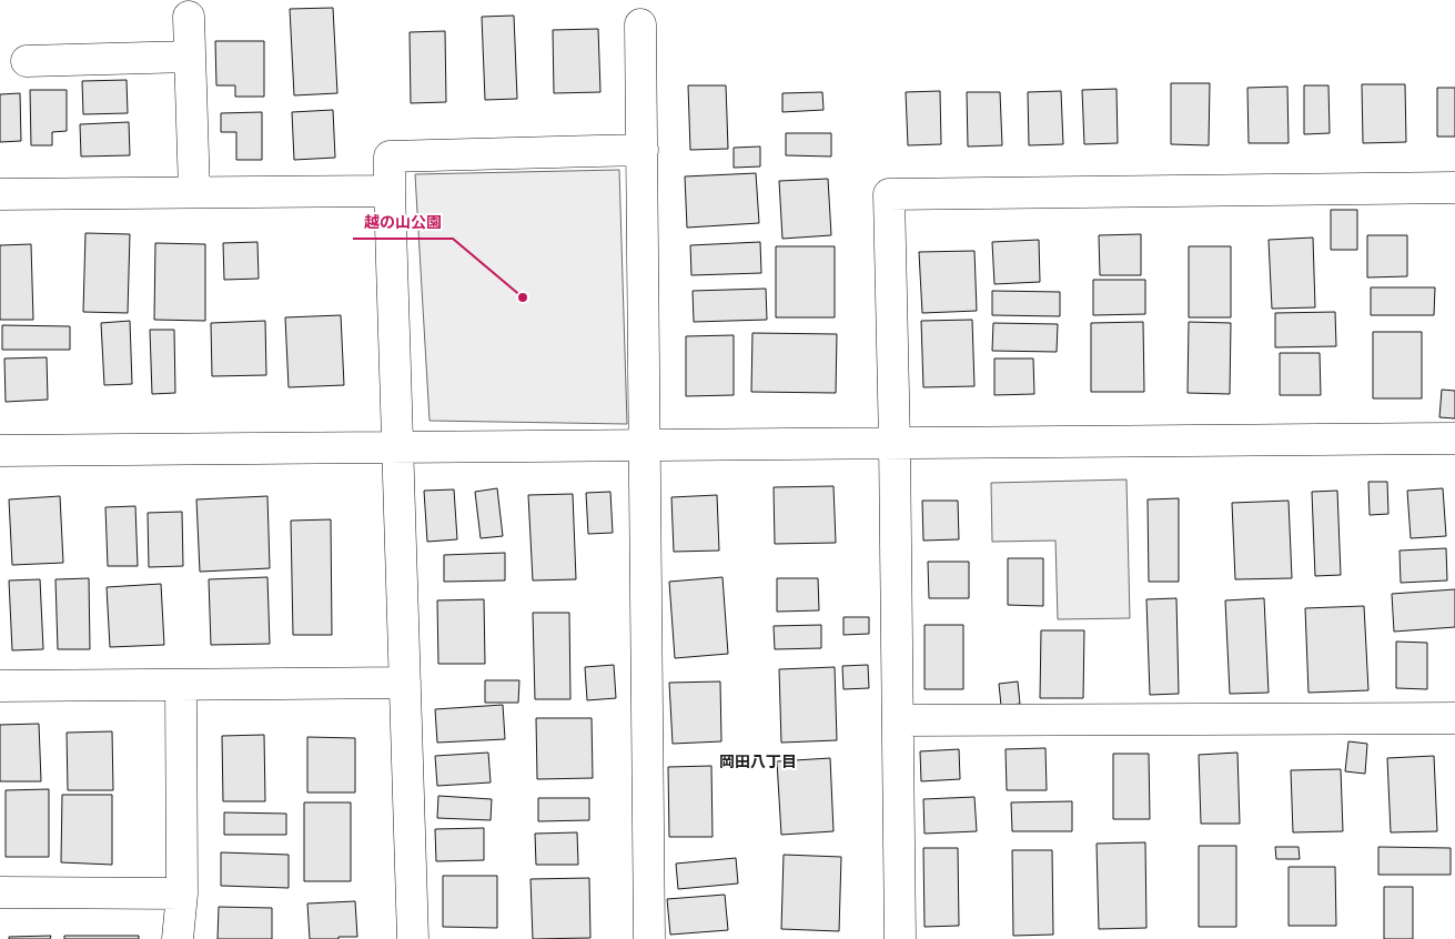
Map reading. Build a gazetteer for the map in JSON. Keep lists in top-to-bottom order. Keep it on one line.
{"districts":["岡田八丁目"],"places":["越の山公園"]}
